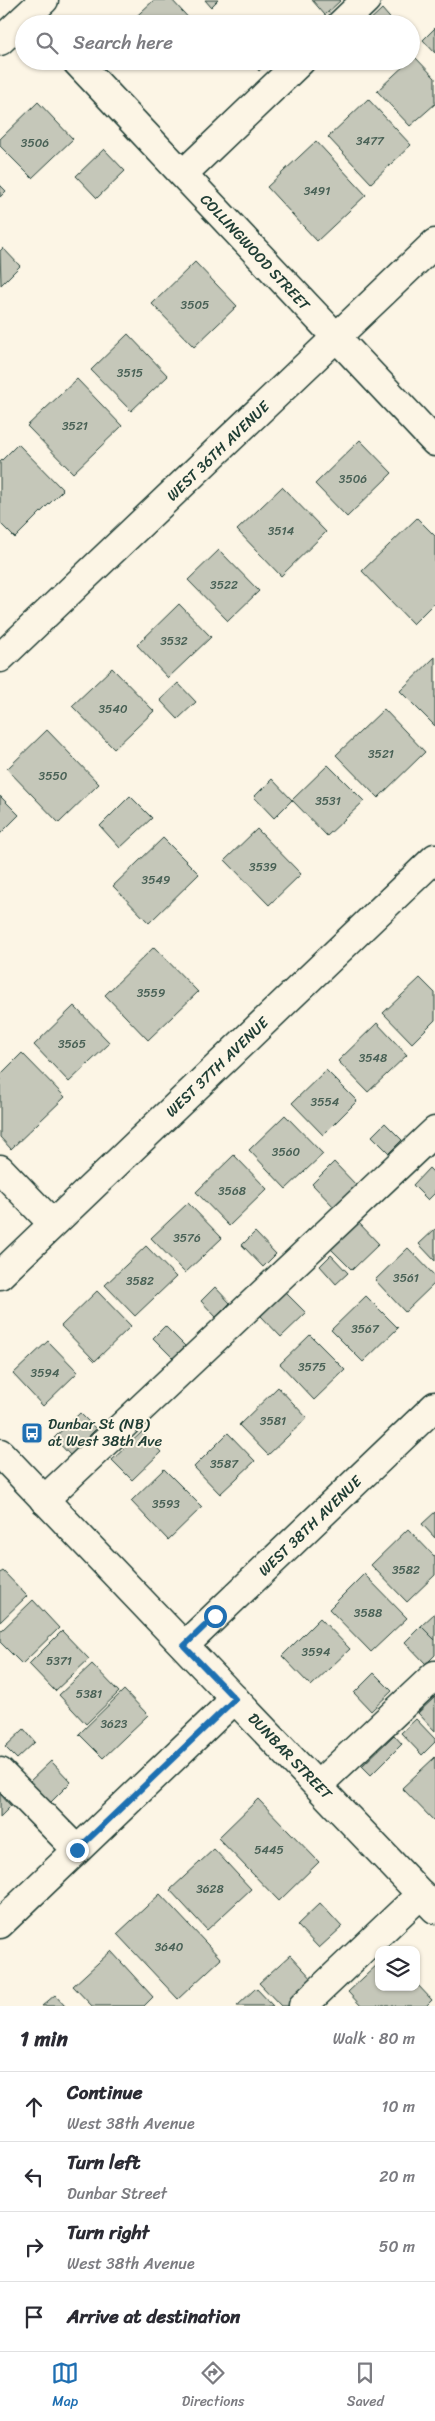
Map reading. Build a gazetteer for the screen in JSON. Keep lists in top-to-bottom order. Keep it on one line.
{"streets":{"street":["COLLINGWOOD STREET","WEST 36TH AVENUE","WEST 37TH AVENUE","WEST 38TH AVENUE","DUNBAR STREET"]},"crossings":[["COLLINGWOOD STREET","WEST 36TH AVENUE"],["WEST 38TH AVENUE","DUNBAR STREET"]],"places":{"bus stop":["Dunbar St (NB) at West 38th Ave"]},"house_numbers":["3477","3506","3491","3505","3515","3521","3506","3514","3522","3532","3540","3521","3550","3531","3539","3549","3559","3565","3548","3554","3560","3568","3576","3561","3582","3567","3575","3594","3581","3587","3593","3582","3588","3594","5371","5381","3623","5445","3628","3640"],"page":{"search":"Search here","heading":["1 min","Walk · 80 m"],"list":[["Continue","West 38th Avenue","10 m"],["Turn left","Dunbar Street","20 m"],["Turn right","West 38th Avenue","50 m"],"Arrive at destination"],"nav":["Map","Directions","Saved"]}}
